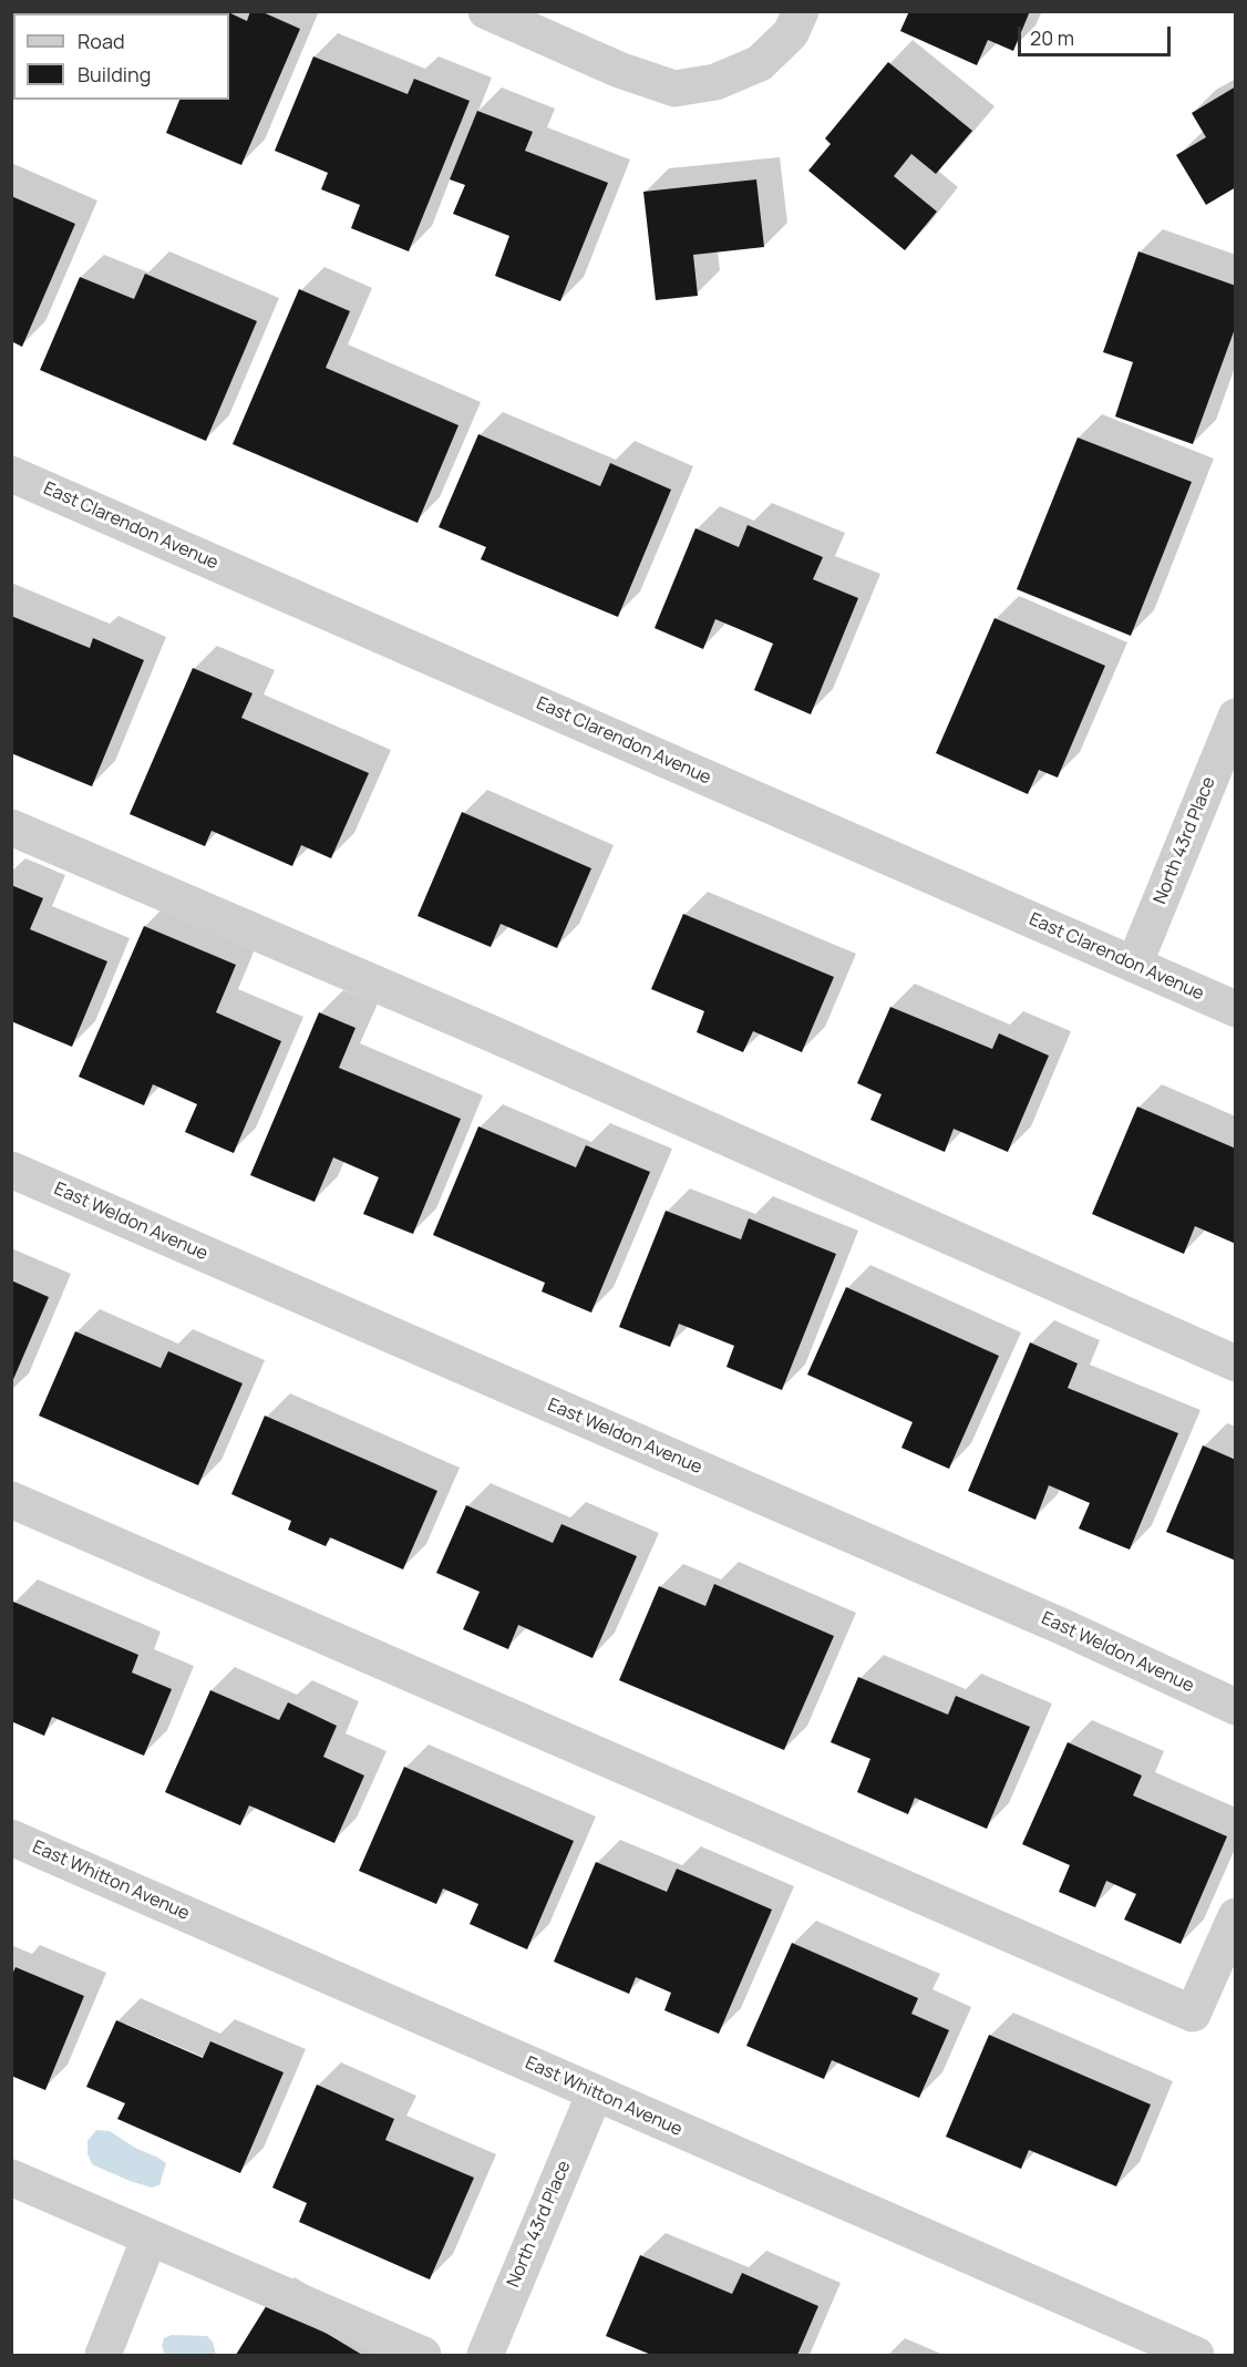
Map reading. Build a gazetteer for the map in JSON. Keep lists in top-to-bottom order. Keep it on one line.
{"streets":{"street":["East Clarendon Avenue","North 43rd Place","East Weldon Avenue","East Whitton Avenue"]},"crossings":[["East Clarendon Avenue","North 43rd Place"],["North 43rd Place","East Whitton Avenue"]],"legend":["Road","Building"],"scale_bar":"20 m"}
